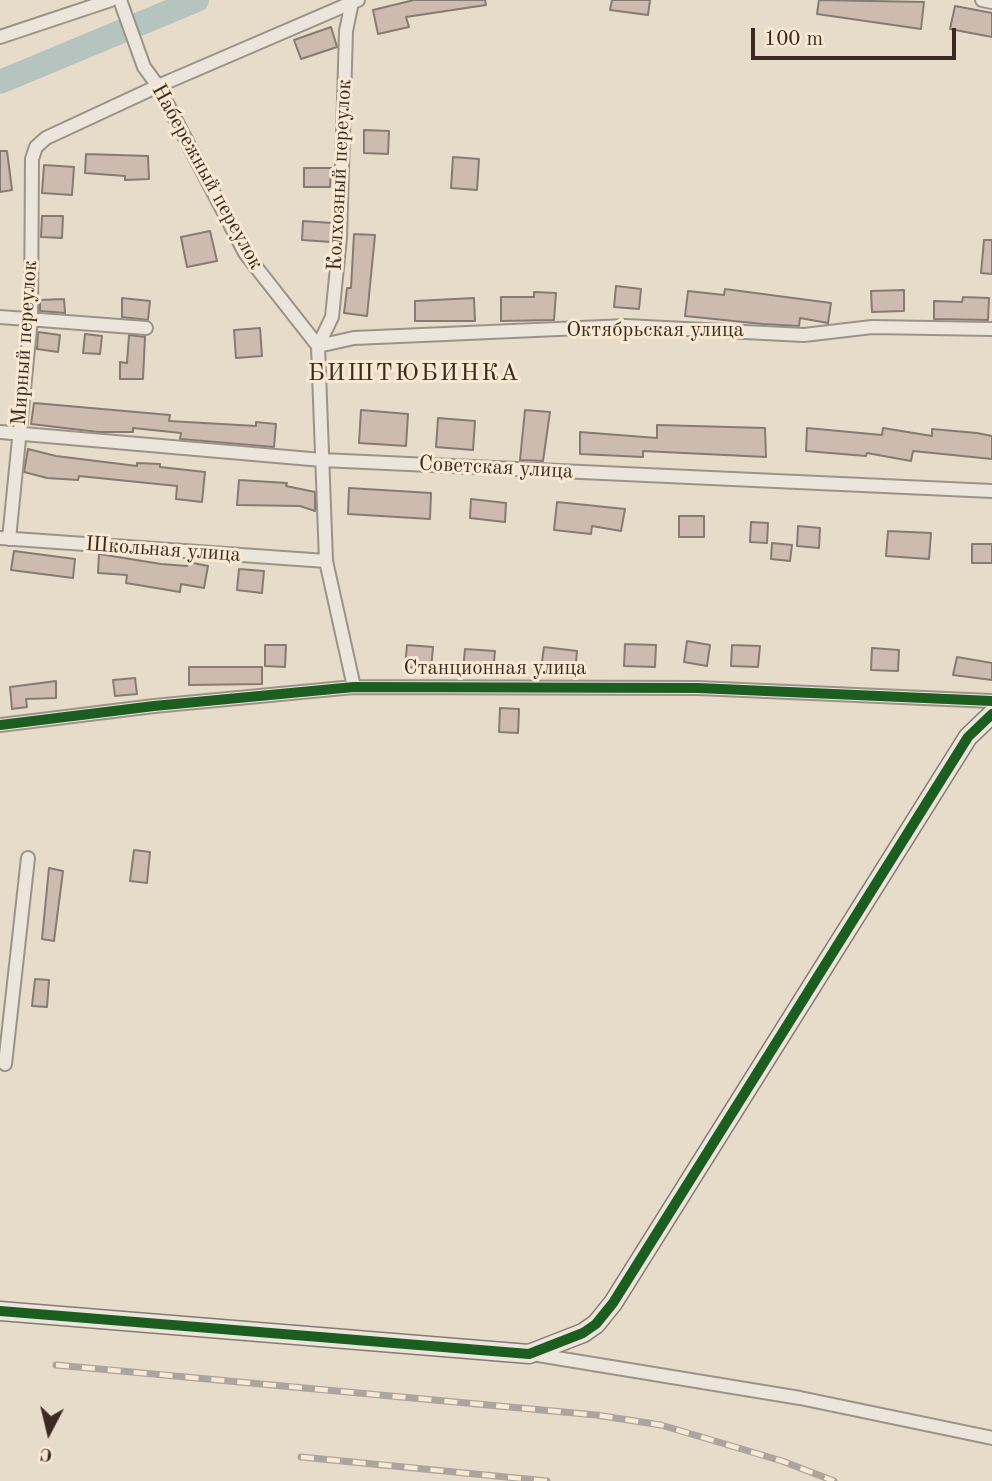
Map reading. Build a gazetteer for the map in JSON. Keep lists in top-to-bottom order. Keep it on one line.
{"streets":{"street":["Колхозный переулок","Набережный переулок","Октябрьская улица","Мирный переулок","Советская улица","Школьная улица","Станционная улица"]},"crossings":[["Колхозный переулок","Набережный переулок"],["Колхозный переулок","Октябрьская улица"],["Набережный переулок","Октябрьская улица"],["Набережный переулок","Мирный переулок"],["Мирный переулок","Советская улица"],["Мирный переулок","Школьная улица"]],"districts":["БИШТЮБИНКА"],"scale_bar":"100 m","north":"bottom"}
